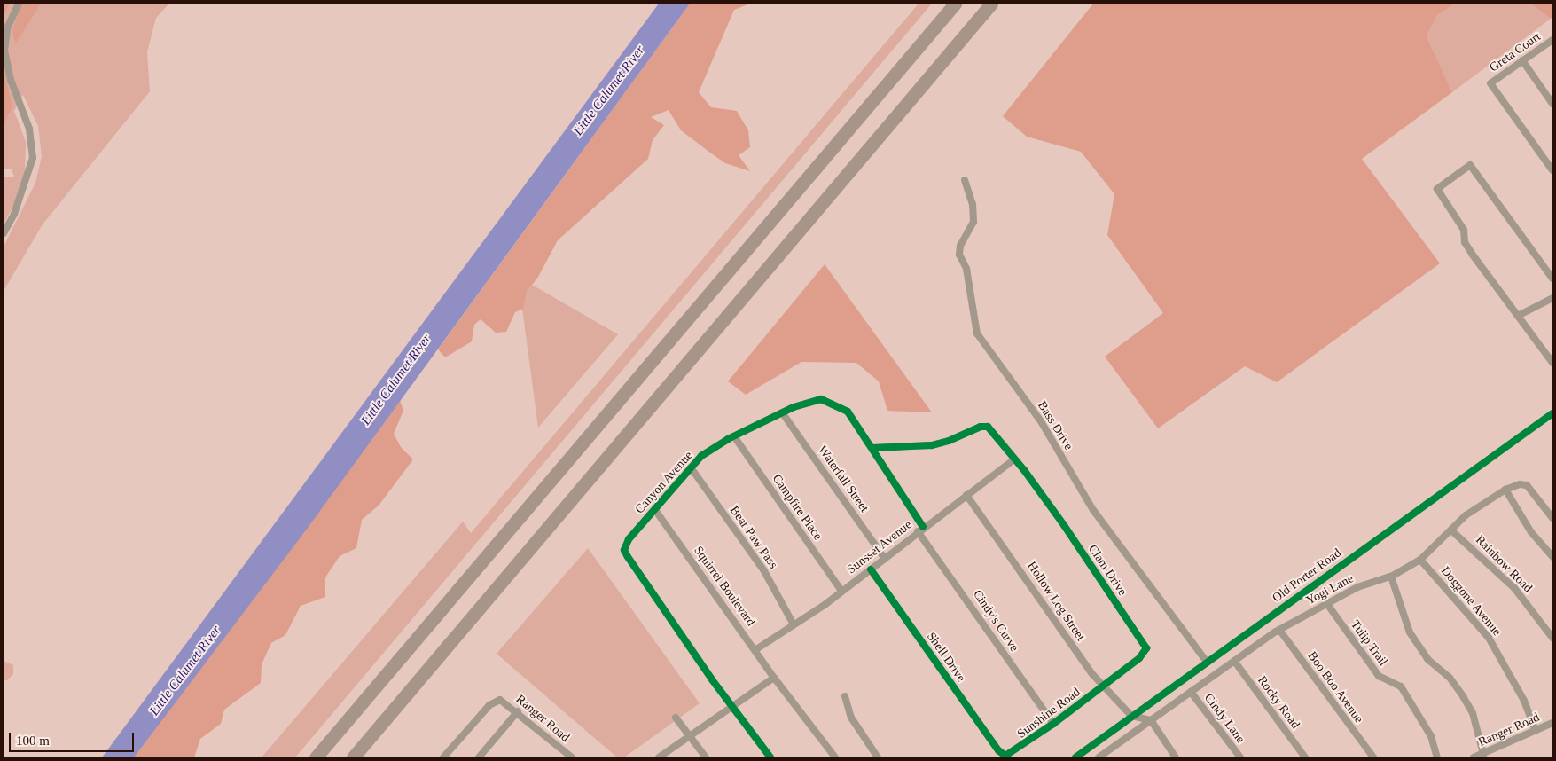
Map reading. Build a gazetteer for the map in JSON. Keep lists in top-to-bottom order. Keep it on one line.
{"streets":{"street":["Greta Court","Bass Drive","Waterfall Street","Canyon Avenue","Campfire Place","Bear Paw Pass","Sunsset Avenue","Rainbow Road","Clam Drive","Old Porter Road","Squirrel Boulevard","Yogi Lane","Hollow Log Street","Doggone Avenue","Cindy's Curve","Tulip Trail","Shell Drive","Boo Boo Avenue","Rocky Road","Sunshine Road","Ranger Road","Cindy Lane"]},"crossings":[["Bass Drive","Old Porter Road"],["Waterfall Street","Canyon Avenue"],["Waterfall Street","Sunsset Avenue"],["Canyon Avenue","Campfire Place"],["Canyon Avenue","Bear Paw Pass"],["Canyon Avenue","Squirrel Boulevard"],["Canyon Avenue","Cindy's Curve"],["Campfire Place","Sunsset Avenue"],["Bear Paw Pass","Sunsset Avenue"],["Sunsset Avenue","Clam Drive"],["Sunsset Avenue","Squirrel Boulevard"],["Sunsset Avenue","Hollow Log Street"],["Sunsset Avenue","Cindy's Curve"],["Sunsset Avenue","Shell Drive"],["Rainbow Road","Yogi Lane"],["Clam Drive","Hollow Log Street"],["Clam Drive","Sunshine Road"],["Old Porter Road","Hollow Log Street"],["Yogi Lane","Doggone Avenue"],["Yogi Lane","Tulip Trail"],["Yogi Lane","Boo Boo Avenue"],["Yogi Lane","Rocky Road"],["Yogi Lane","Cindy Lane"],["Hollow Log Street","Sunshine Road"],["Doggone Avenue","Ranger Road"],["Cindy's Curve","Sunshine Road"],["Shell Drive","Sunshine Road"]],"water":["Little Calumet River"],"scale_bar":"100 m"}
